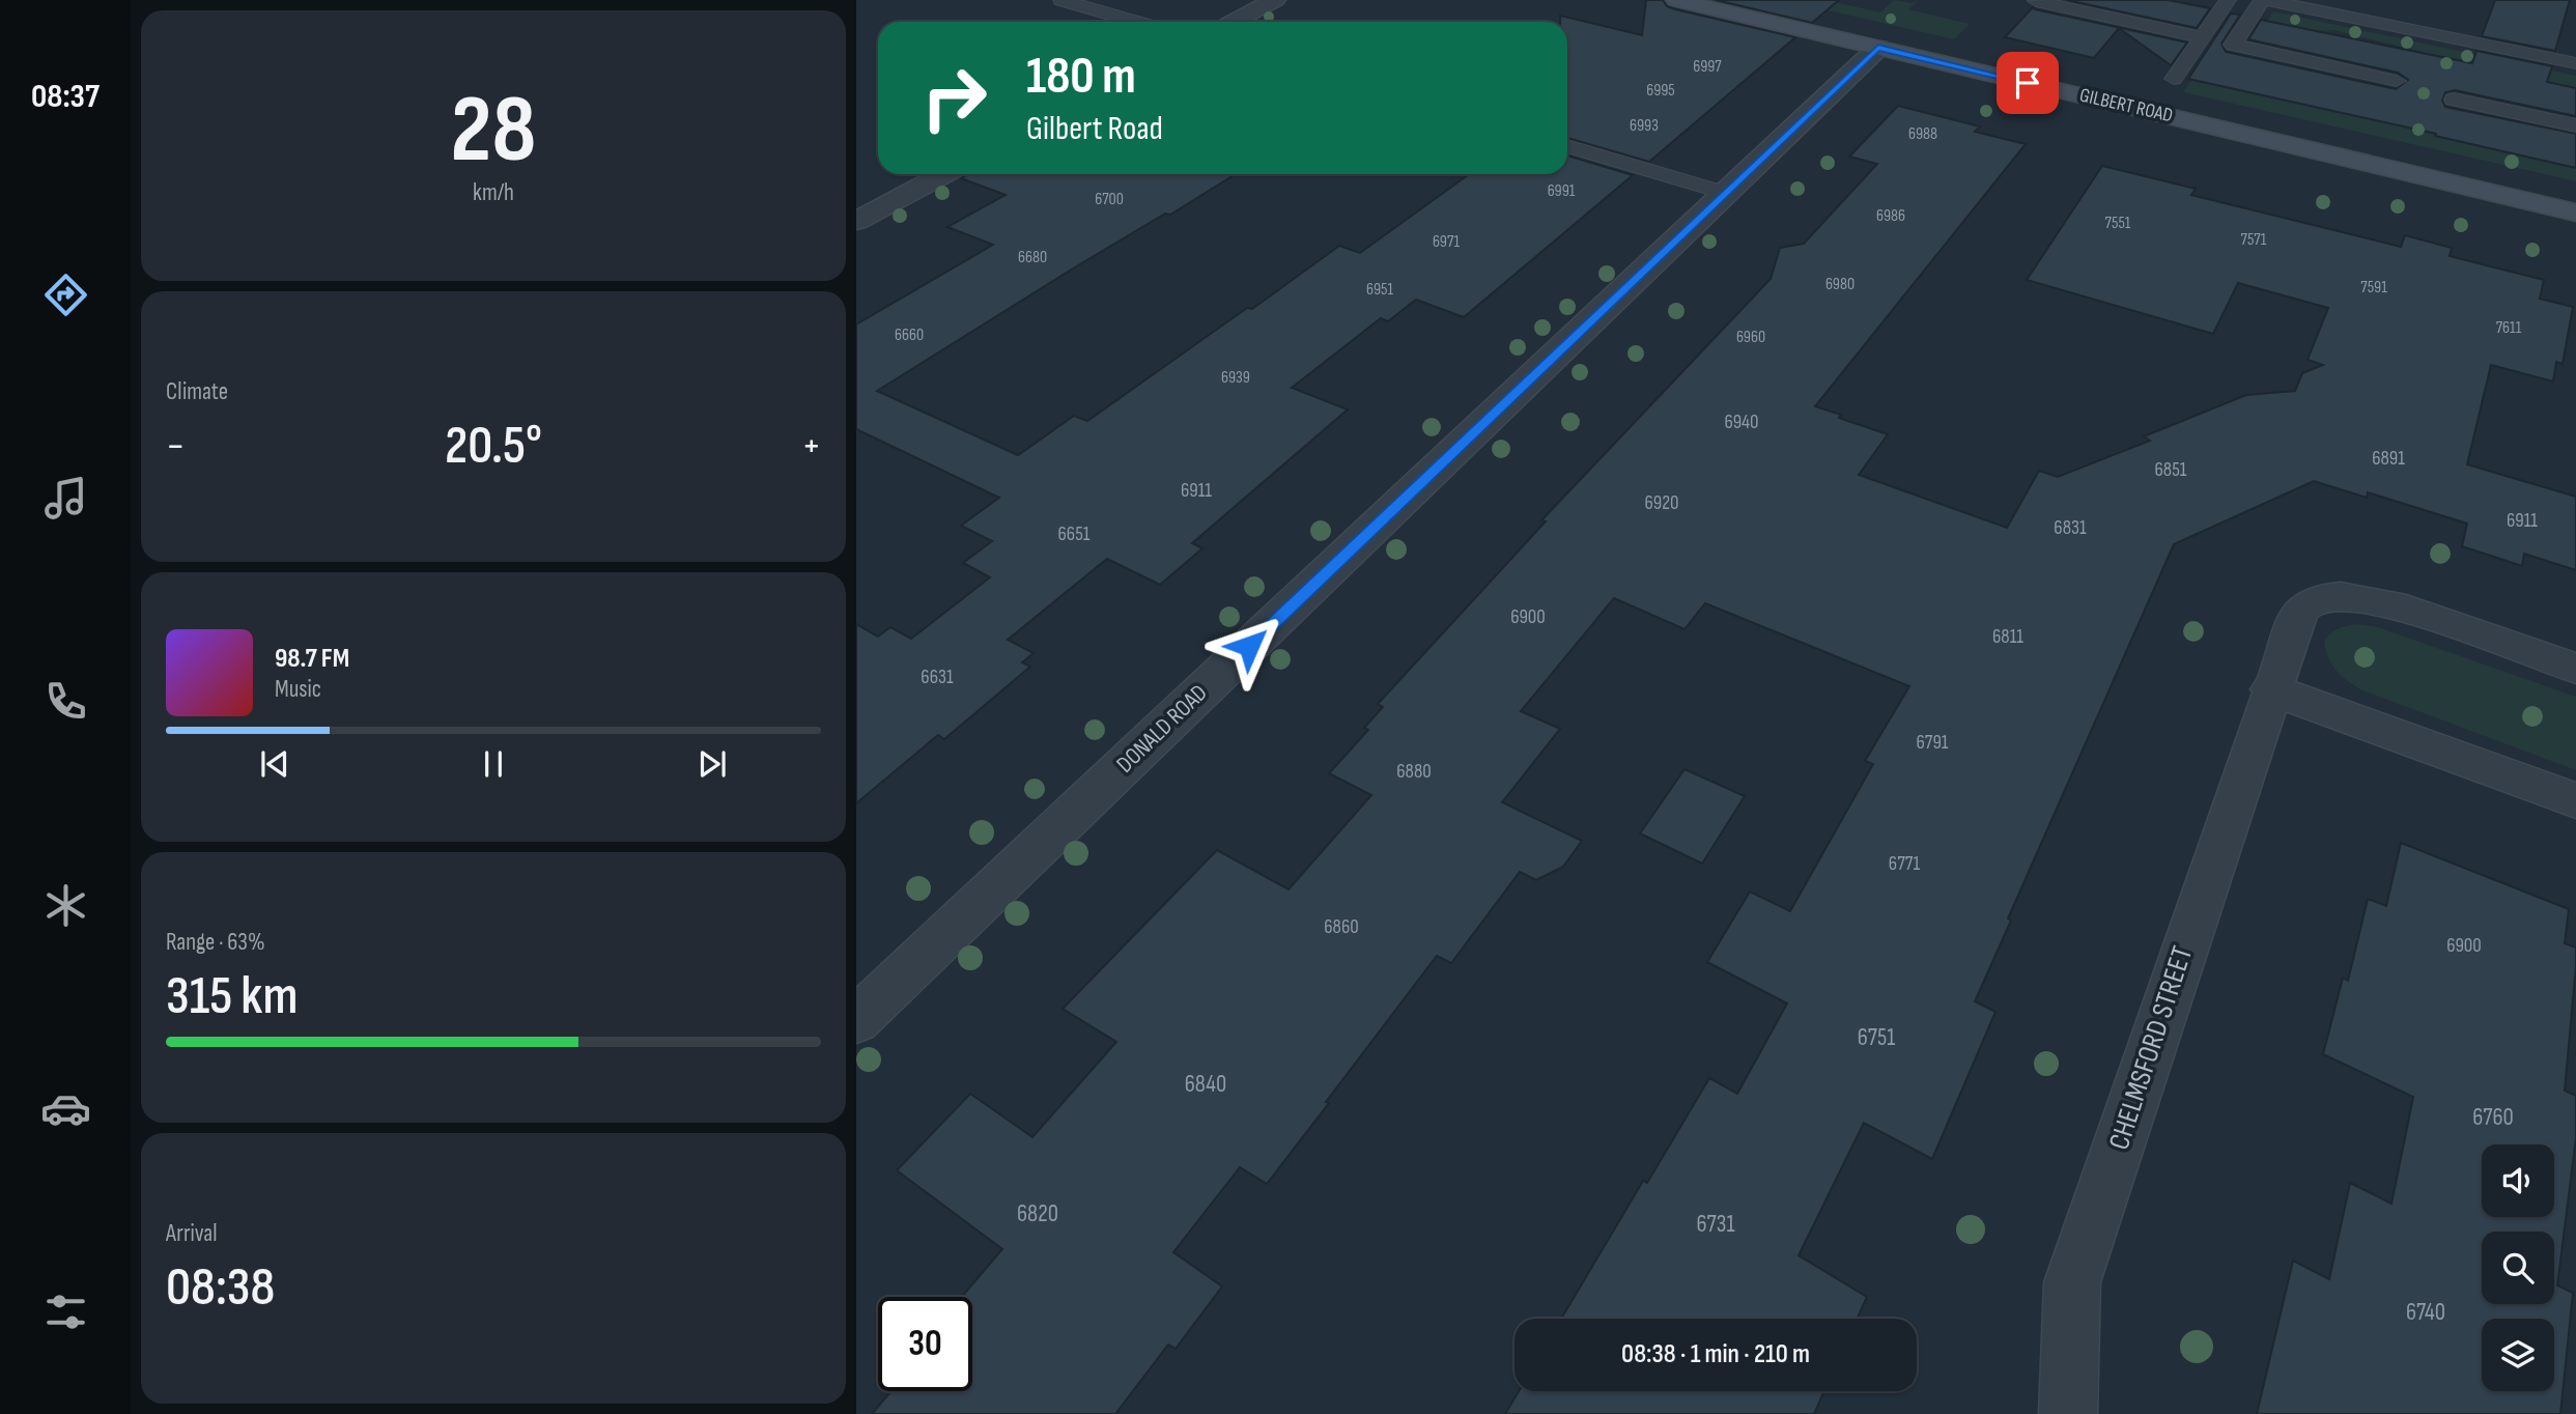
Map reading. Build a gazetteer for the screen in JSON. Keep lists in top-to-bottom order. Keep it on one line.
{"streets":{"main road":["GILBERT ROAD"],"street":["DONALD ROAD","CHELMSFORD STREET"]},"crossings":[["GILBERT ROAD","DONALD ROAD"]],"house_numbers":["6997","6995","6993","6988","6991","6700","6986","7551","7571","6971","6680","6980","7591","6951","7611","6660","6960","6939","6940","6891","6851","6911","6920","6911","6831","6651","6900","6811","6631","6791","6880","6771","6860","6900","6751","6840","6760","6820","6731","6740"],"page":{"tabs":"08:37","tile":[["28","km/h"],"Climate",["Range · 63%","315 km"],["Arrival","08:38"]],"turn":["180 m","Gilbert Road"],"heat":["−","20.5°","+"],"song":["98.7 FM","Music"],"limit":"30","trip":"08:38 · 1 min · 210 m"}}
